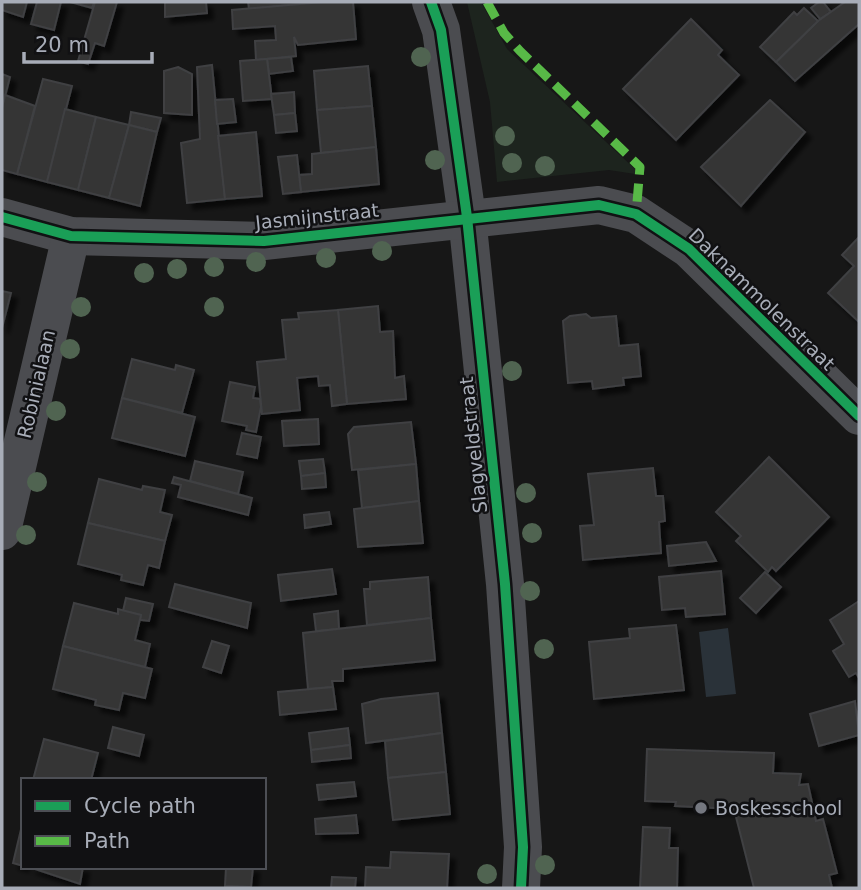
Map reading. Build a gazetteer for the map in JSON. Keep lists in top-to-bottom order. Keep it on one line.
{"streets":{"street":["Jasmijnstraat","Daknammolenstraat","Robinialaan","Slagveldstraat"]},"crossings":[["Jasmijnstraat","Daknammolenstraat"],["Jasmijnstraat","Robinialaan"],["Jasmijnstraat","Slagveldstraat"]],"places":["Boskesschool"],"legend":["Cycle path","Path"],"scale_bar":"20 m"}
